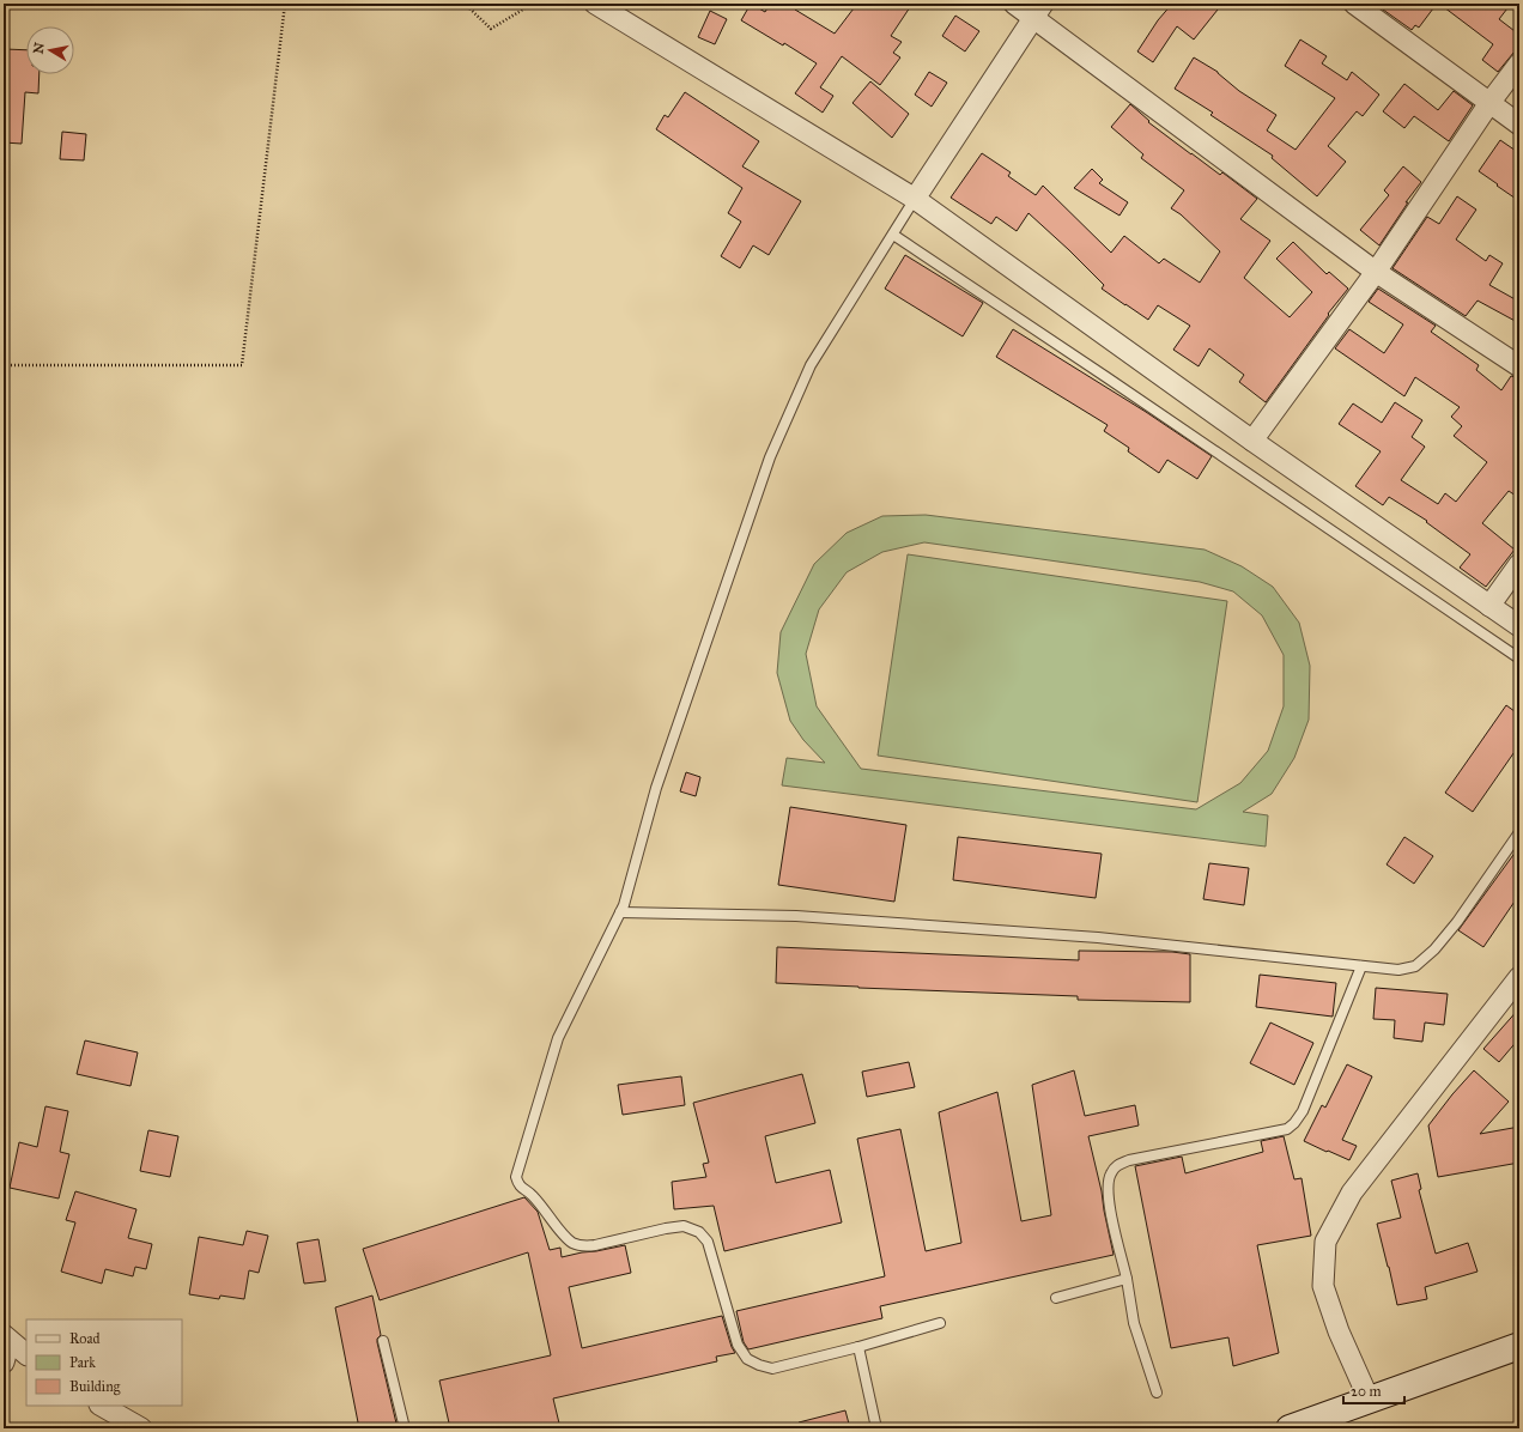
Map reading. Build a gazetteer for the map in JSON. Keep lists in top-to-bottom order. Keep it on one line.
{"legend":["Road","Park","Building"],"scale_bar":"20 m","north":"left"}
